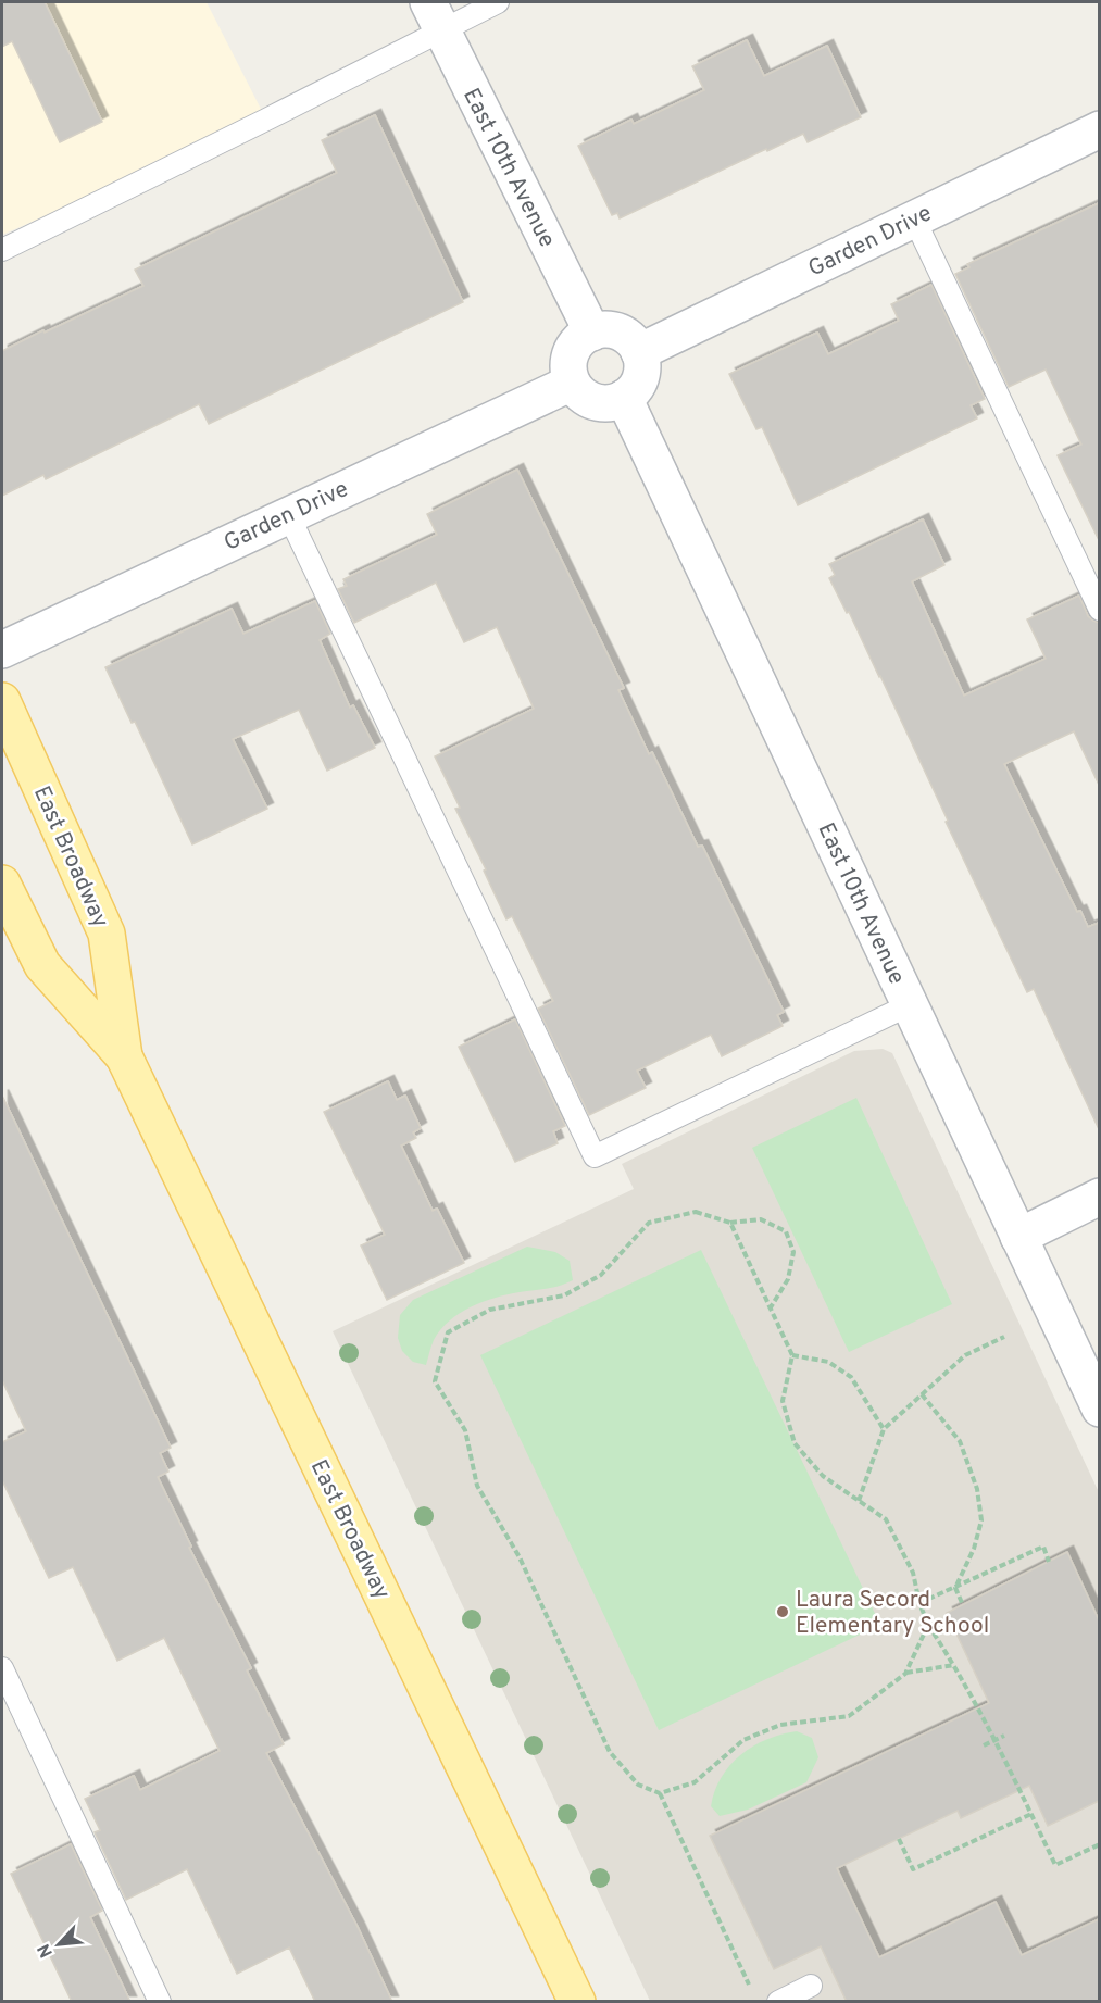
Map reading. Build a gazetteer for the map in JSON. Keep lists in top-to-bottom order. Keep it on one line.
{"streets":{"main road":["East Broadway"],"street":["East 10th Avenue","Garden Drive"]},"crossings":[["East 10th Avenue","Garden Drive"]],"places":["Laura Secord Elementary School"],"north":"bottom left"}
